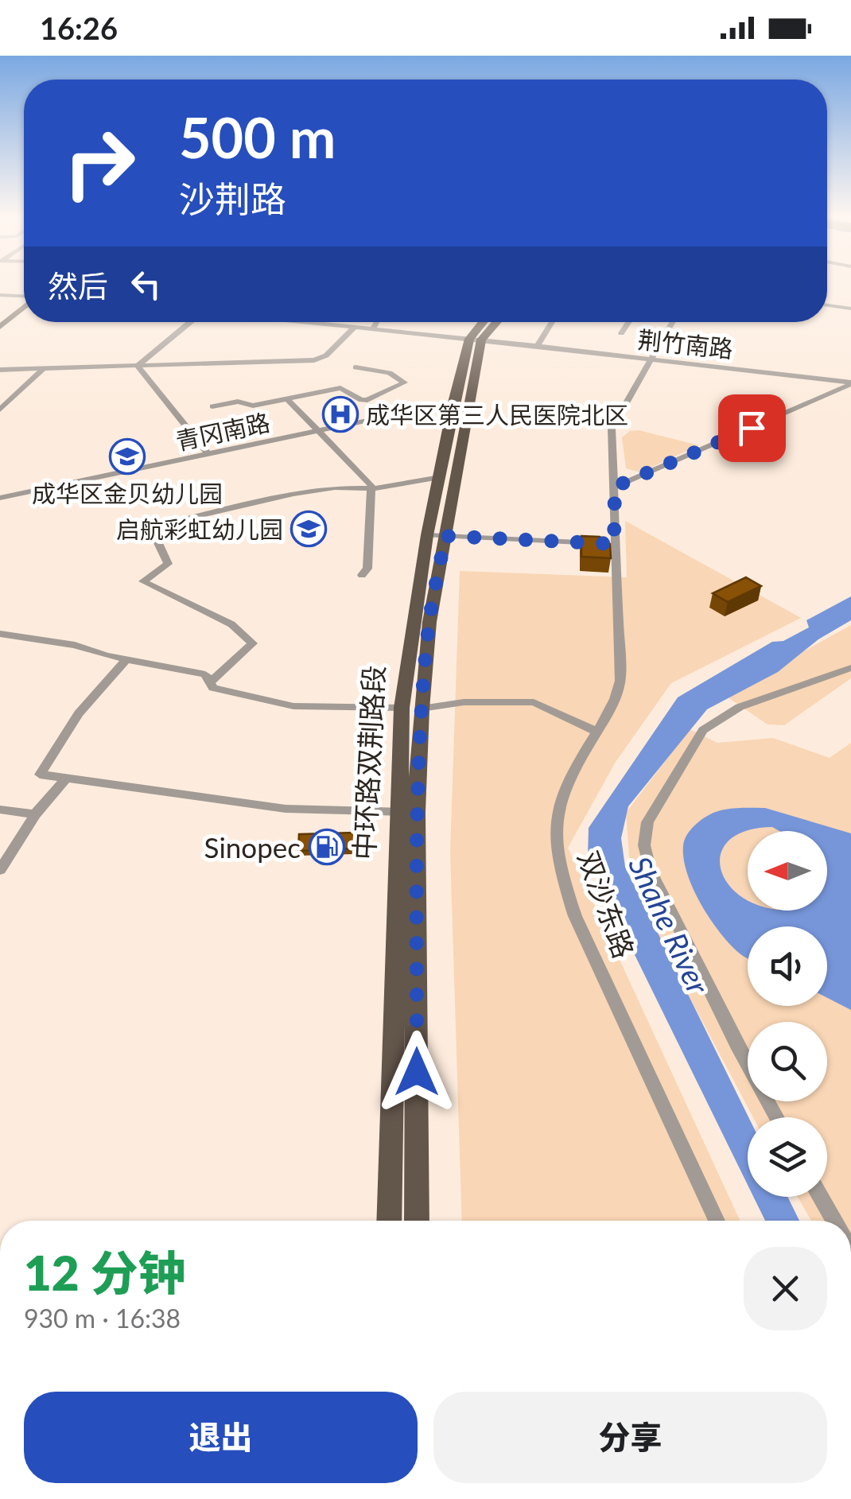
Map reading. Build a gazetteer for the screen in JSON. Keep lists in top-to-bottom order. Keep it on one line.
{"streets":{"main road":["中环路双荆路段"],"street":["荆竹南路","青冈南路","双沙东路"]},"crossings":[["荆竹南路","中环路双荆路段"],["荆竹南路","双沙东路"],["青冈南路","中环路双荆路段"]],"water":["Shahe River"],"places":{"hospital":["成华区第三人民医院北区"],"school or university":["成华区金贝幼儿园","启航彩虹幼儿园"],"fuel station":["Sinopec"]},"north":"left","page":{"status":"16:26","turn":["500 m","沙荆路"],"then":"然后","heading":["12 分钟","930 m · 16:38"],"buttons":["退出","分享"]}}
